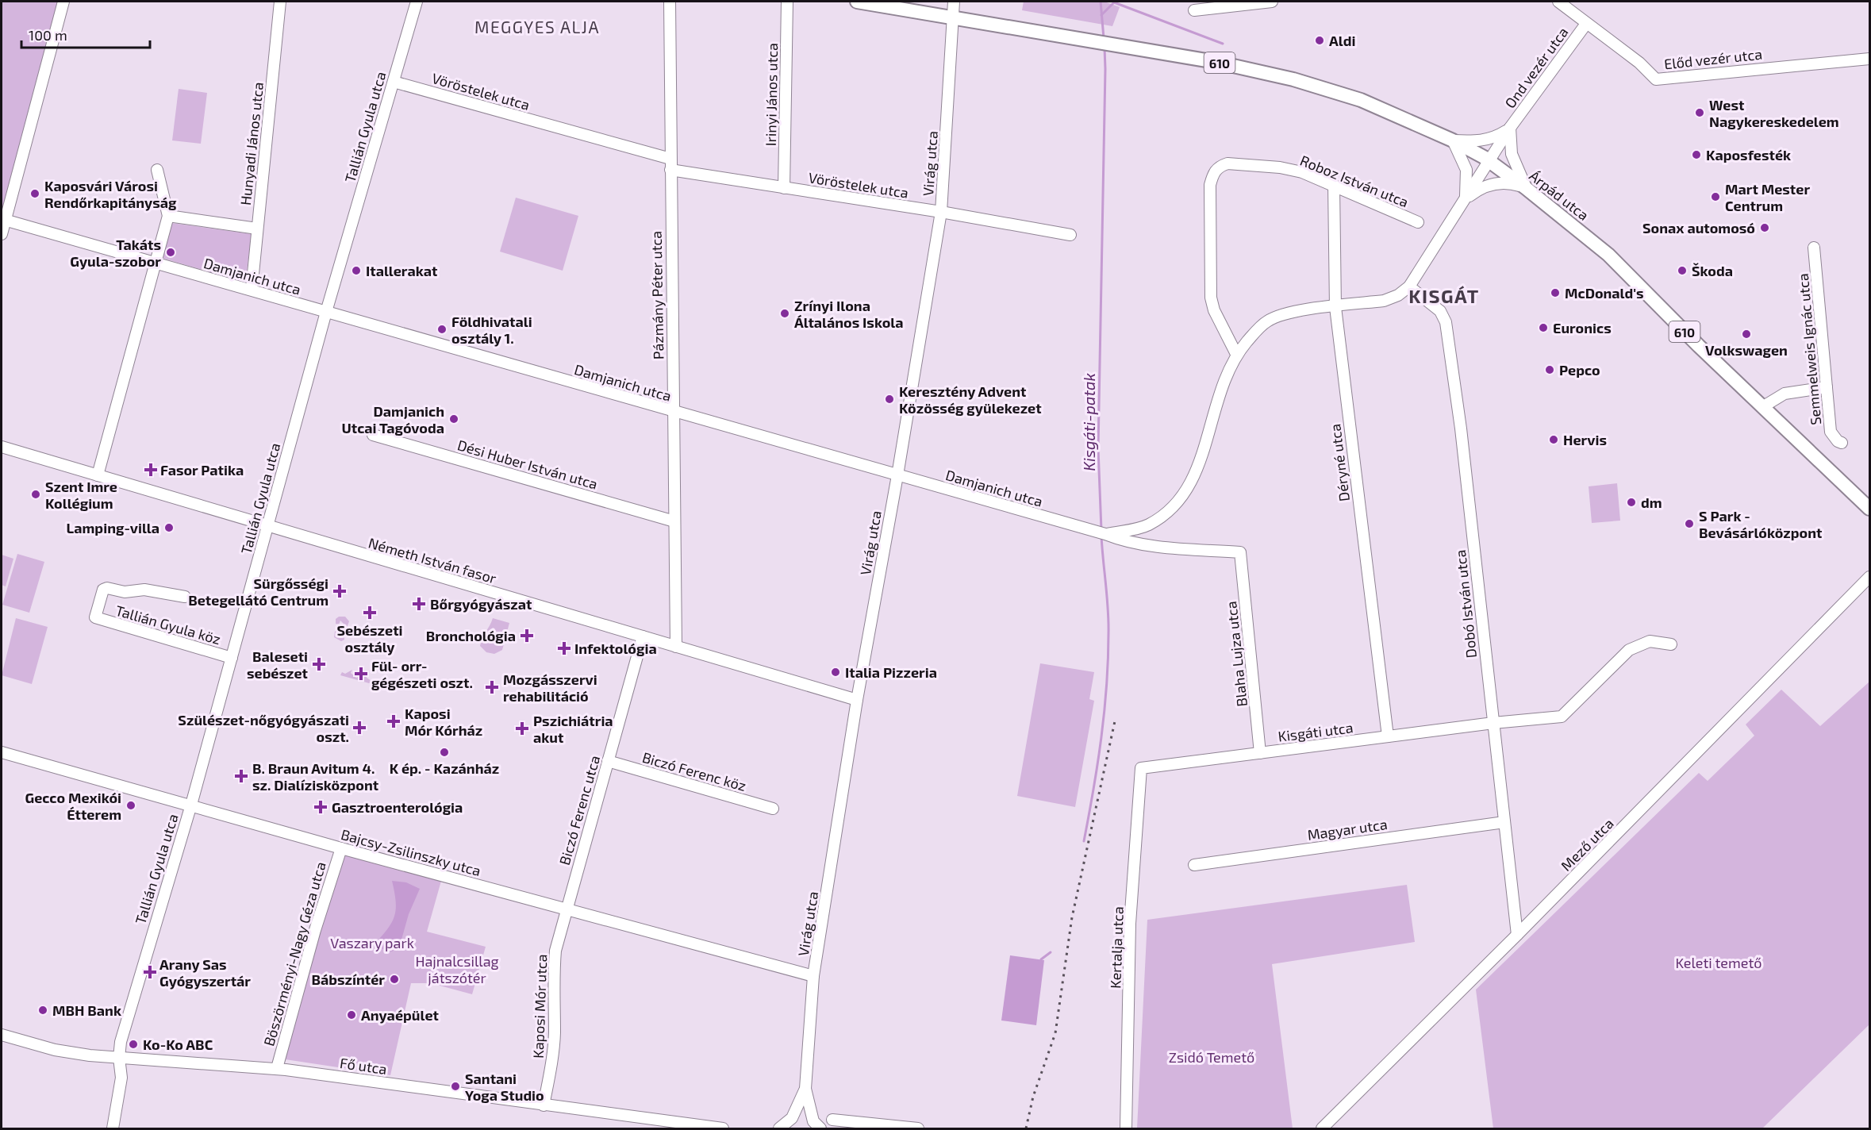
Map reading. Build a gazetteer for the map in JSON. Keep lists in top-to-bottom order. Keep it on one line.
{"streets":{"main road":["610","Árpád utca"],"street":["Előd vezér utca","Ond vezér utca","Vöröstelek utca","Irinyi János utca","Tallián Gyula utca","Hunyadi János utca","Virág utca","Roboz István utca","Damjanich utca","Pázmány Péter utca","Semmelweis Ignác utca","Déryné utca","Dési Huber István utca","Németh István fasor","Dobó István utca","Tallián Gyula köz","Blaha Lujza utca","Kisgáti utca","Biczó Ferenc köz","Biczó Ferenc utca","Magyar utca","Mező utca","Bajcsy-Zsilinszky utca","Kertalja utca","Böszörményi-Nagy Géza utca","Kaposi Mór utca","Fő utca"]},"crossings":[["Előd vezér utca","Ond vezér utca"],["610","Virág utca"],["610","Árpád utca"],["Ond vezér utca","Árpád utca"],["Ond vezér utca","Dobó István utca"],["Vöröstelek utca","Irinyi János utca"],["Vöröstelek utca","Tallián Gyula utca"],["Vöröstelek utca","Virág utca"],["Vöröstelek utca","Pázmány Péter utca"],["Tallián Gyula utca","Damjanich utca"],["Tallián Gyula utca","Németh István fasor"],["Tallián Gyula utca","Tallián Gyula köz"],["Tallián Gyula utca","Bajcsy-Zsilinszky utca"],["Tallián Gyula utca","Fő utca"],["Hunyadi János utca","Damjanich utca"],["Virág utca","Árpád utca"],["Virág utca","Damjanich utca"],["Virág utca","Németh István fasor"],["Virág utca","Bajcsy-Zsilinszky utca"],["Roboz István utca","Déryné utca"],["Damjanich utca","Pázmány Péter utca"],["Damjanich utca","Blaha Lujza utca"],["Pázmány Péter utca","Dési Huber István utca"],["Pázmány Péter utca","Németh István fasor"],["Déryné utca","Kisgáti utca"],["Németh István fasor","Biczó Ferenc utca"],["Dobó István utca","Kisgáti utca"],["Dobó István utca","Magyar utca"],["Dobó István utca","Mező utca"],["Blaha Lujza utca","Kisgáti utca"],["Kisgáti utca","Kertalja utca"],["Biczó Ferenc köz","Biczó Ferenc utca"],["Biczó Ferenc utca","Bajcsy-Zsilinszky utca"],["Biczó Ferenc utca","Kaposi Mór utca"],["Bajcsy-Zsilinszky utca","Böszörményi-Nagy Géza utca"],["Bajcsy-Zsilinszky utca","Kaposi Mór utca"],["Böszörményi-Nagy Géza utca","Fő utca"],["Kaposi Mór utca","Fő utca"]],"districts":["MEGGYES ALJA","KISGÁT"],"water":["Kisgáti-patak"],"parks":["Vaszary park","Hajnalcsillag játszótér","Keleti temető","Zsidó Temető"],"places":{"other":["Aldi","West Nagykereskedelem","Kaposfesték","Kaposvári Városi Rendőrkapitányság","Mart Mester Centrum","Sonax automosó","Takáts Gyula-szobor","Itallerakat","Škoda","McDonald's","Zrínyi Ilona Általános Iskola","Euronics","Földhivatali osztály 1.","Volkswagen","Pepco","Keresztény Advent Közösség gyülekezet","Damjanich Utcai Tagóvoda","Hervis","Szent Imre Kollégium","dm","S Park - Bevásárlóközpont","Lamping-villa","Italia Pizzeria","K ép. - Kazánház","Gecco Mexikói Étterem","Bábszíntér","MBH Bank","Anyaépület","Ko-Ko ABC","Santani Yoga Studio"],"health":["Fasor Patika","Sürgősségi Betegellátó Centrum","Bőrgyógyászat","Sebészeti osztály","Bronchológia","Infektológia","Baleseti sebészet","Fül- orr- gégészeti oszt.","Mozgásszervi rehabilitáció","Kaposi Mór Kórház","Szülészet-nőgyógyászati oszt.","Pszichiátria akut","B. Braun Avitum 4. sz. Dialízisközpont","Gasztroenterológia","Arany Sas Gyógyszertár"]},"scale_bar":"100 m"}
